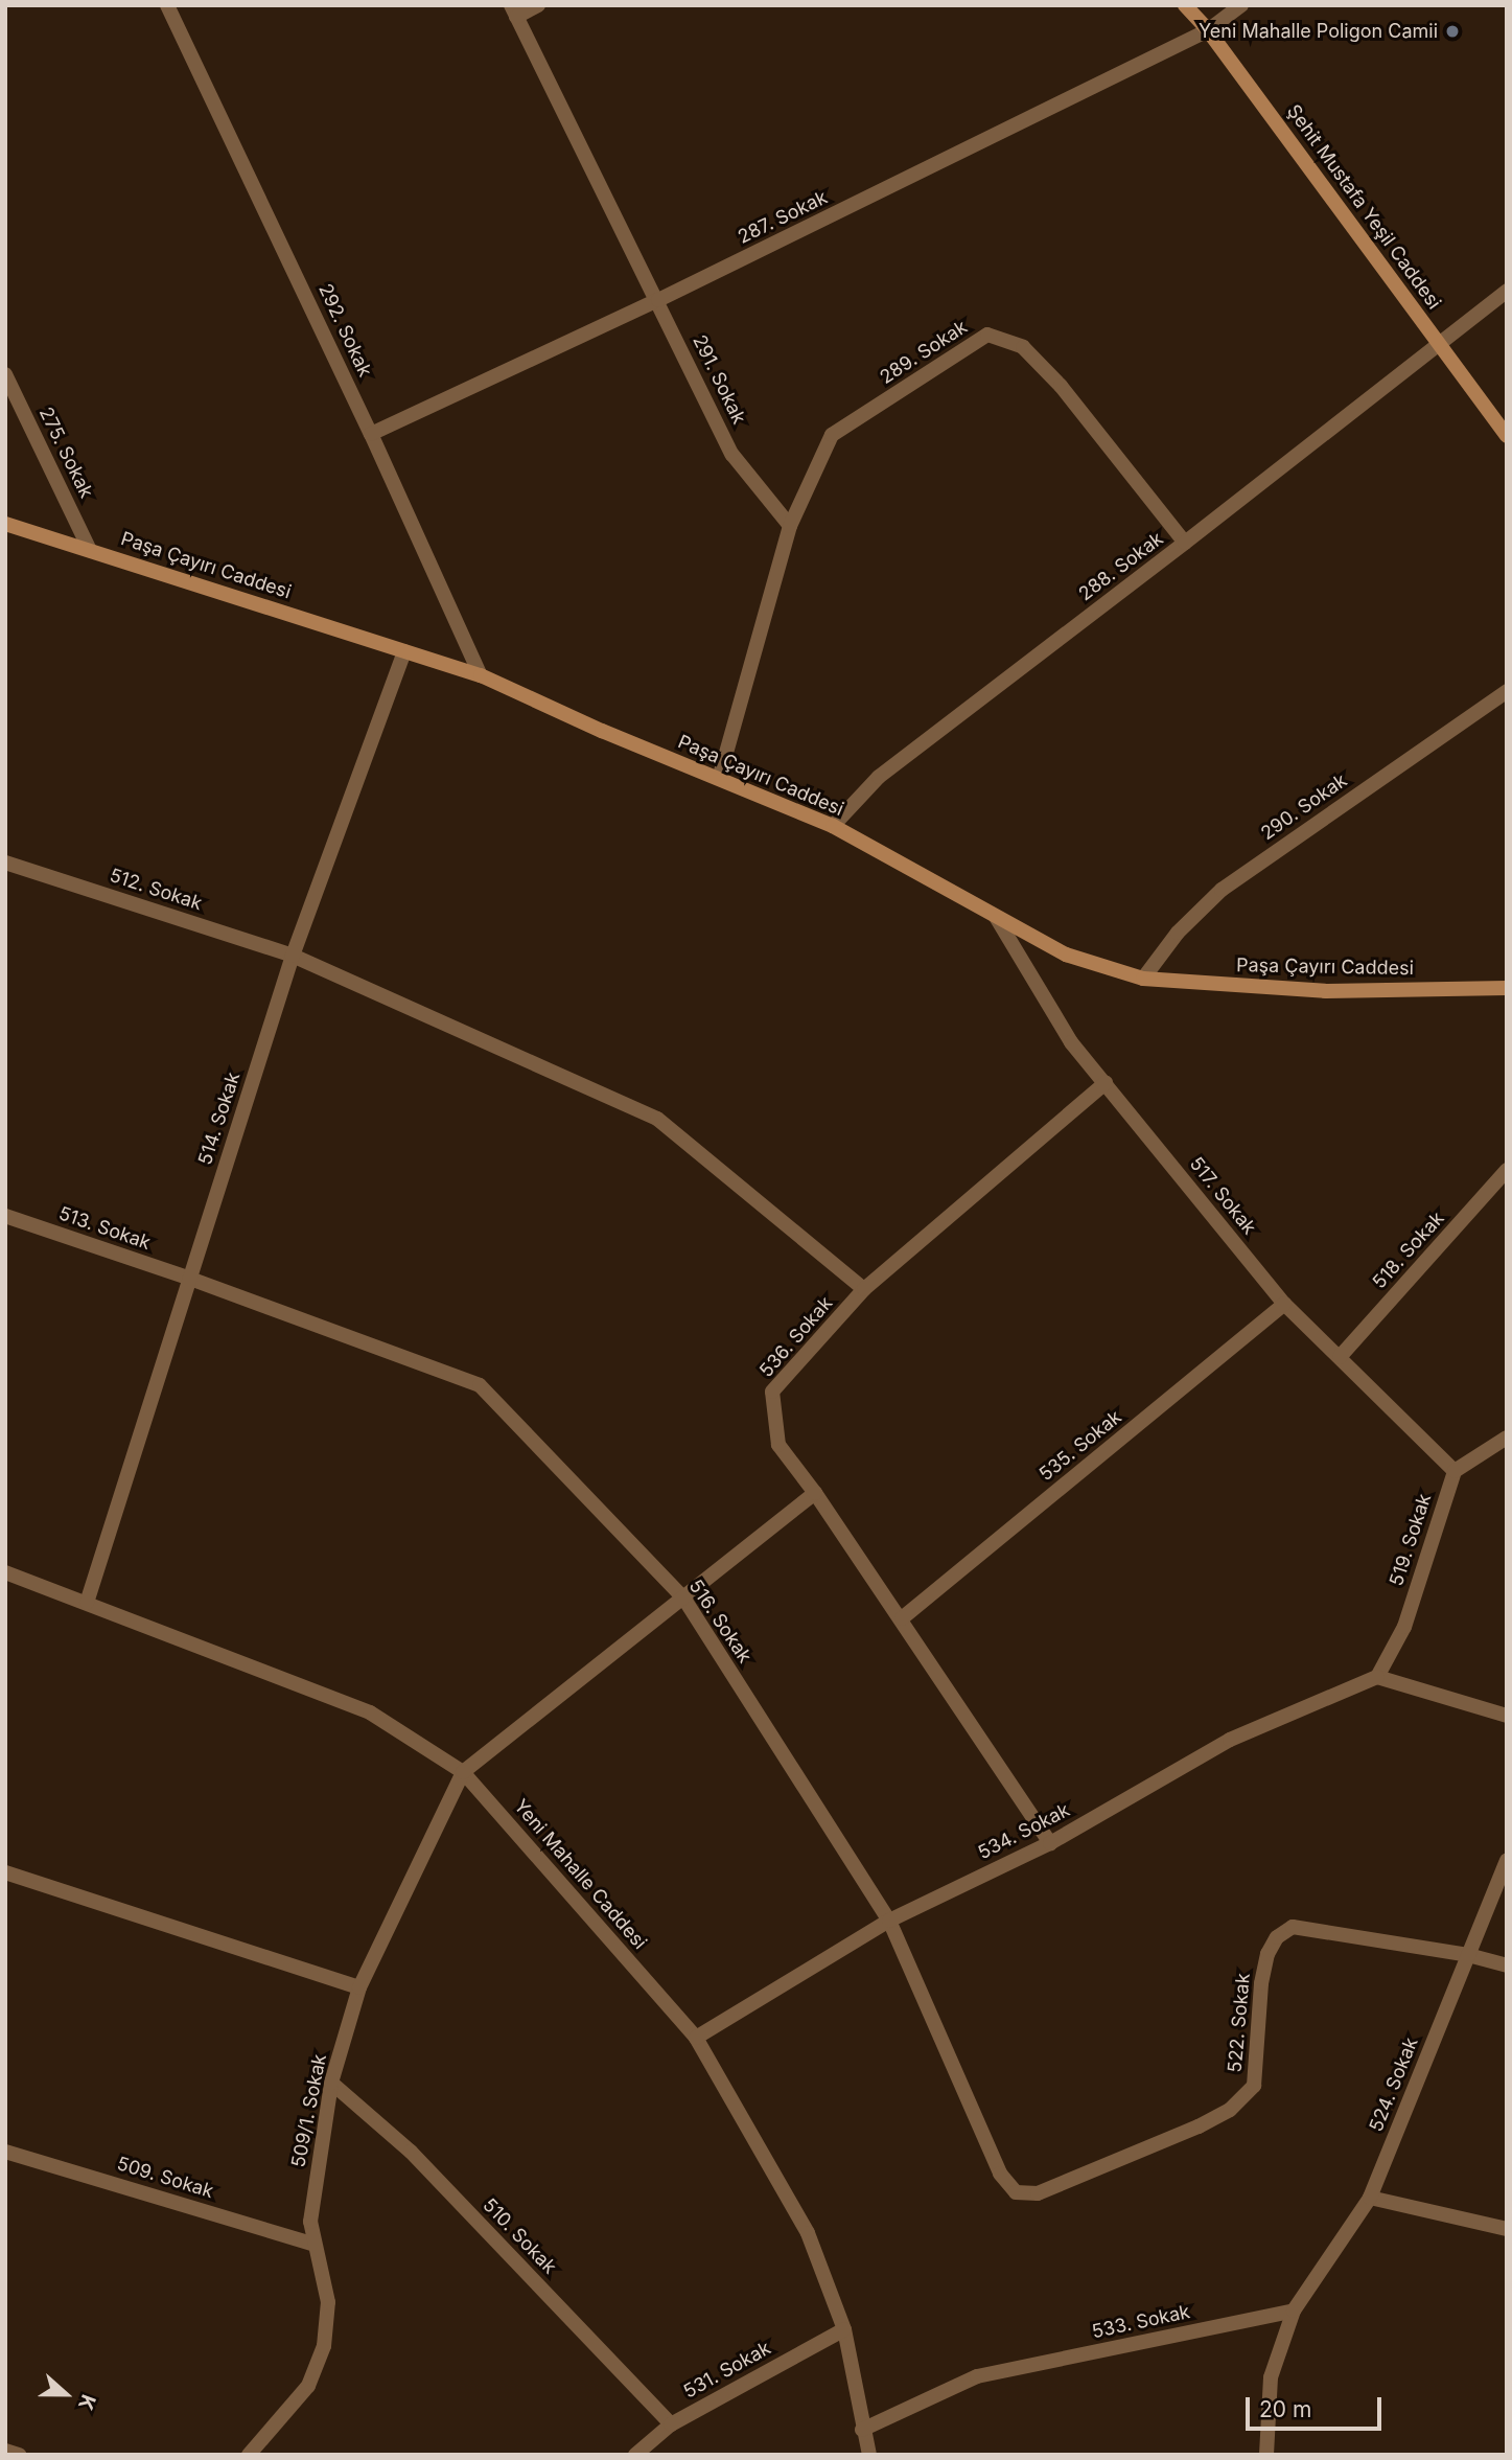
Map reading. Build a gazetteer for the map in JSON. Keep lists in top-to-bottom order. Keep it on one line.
{"streets":{"street":["Şehit Mustafa Yeşil Caddesi","287. Sokak","292. Sokak","289. Sokak","291. Sokak","275. Sokak","Paşa Çayırı Caddesi","288. Sokak","290. Sokak","512. Sokak","514. Sokak","517. Sokak","513. Sokak","518. Sokak","536. Sokak","535. Sokak","519. Sokak","516. Sokak","534. Sokak","Yeni Mahalle Caddesi","522. Sokak","524. Sokak","509/1. Sokak","509. Sokak","510. Sokak","533. Sokak","531. Sokak"]},"crossings":[["Şehit Mustafa Yeşil Caddesi","287. Sokak"],["Şehit Mustafa Yeşil Caddesi","288. Sokak"],["287. Sokak","292. Sokak"],["287. Sokak","291. Sokak"],["292. Sokak","Paşa Çayırı Caddesi"],["289. Sokak","291. Sokak"],["289. Sokak","288. Sokak"],["275. Sokak","Paşa Çayırı Caddesi"],["Paşa Çayırı Caddesi","288. Sokak"],["Paşa Çayırı Caddesi","290. Sokak"],["Paşa Çayırı Caddesi","514. Sokak"],["Paşa Çayırı Caddesi","517. Sokak"],["512. Sokak","514. Sokak"],["512. Sokak","536. Sokak"],["514. Sokak","513. Sokak"],["514. Sokak","516. Sokak"],["514. Sokak","Yeni Mahalle Caddesi"],["517. Sokak","518. Sokak"],["517. Sokak","536. Sokak"],["517. Sokak","535. Sokak"],["517. Sokak","519. Sokak"],["513. Sokak","516. Sokak"],["519. Sokak","534. Sokak"],["516. Sokak","534. Sokak"],["516. Sokak","522. Sokak"],["534. Sokak","Yeni Mahalle Caddesi"],["Yeni Mahalle Caddesi","509/1. Sokak"],["Yeni Mahalle Caddesi","533. Sokak"],["Yeni Mahalle Caddesi","531. Sokak"],["522. Sokak","524. Sokak"],["524. Sokak","533. Sokak"],["509/1. Sokak","509. Sokak"],["509/1. Sokak","510. Sokak"],["510. Sokak","531. Sokak"]],"places":["Yeni Mahalle Poligon Camii"],"scale_bar":"20 m","north":"right"}
